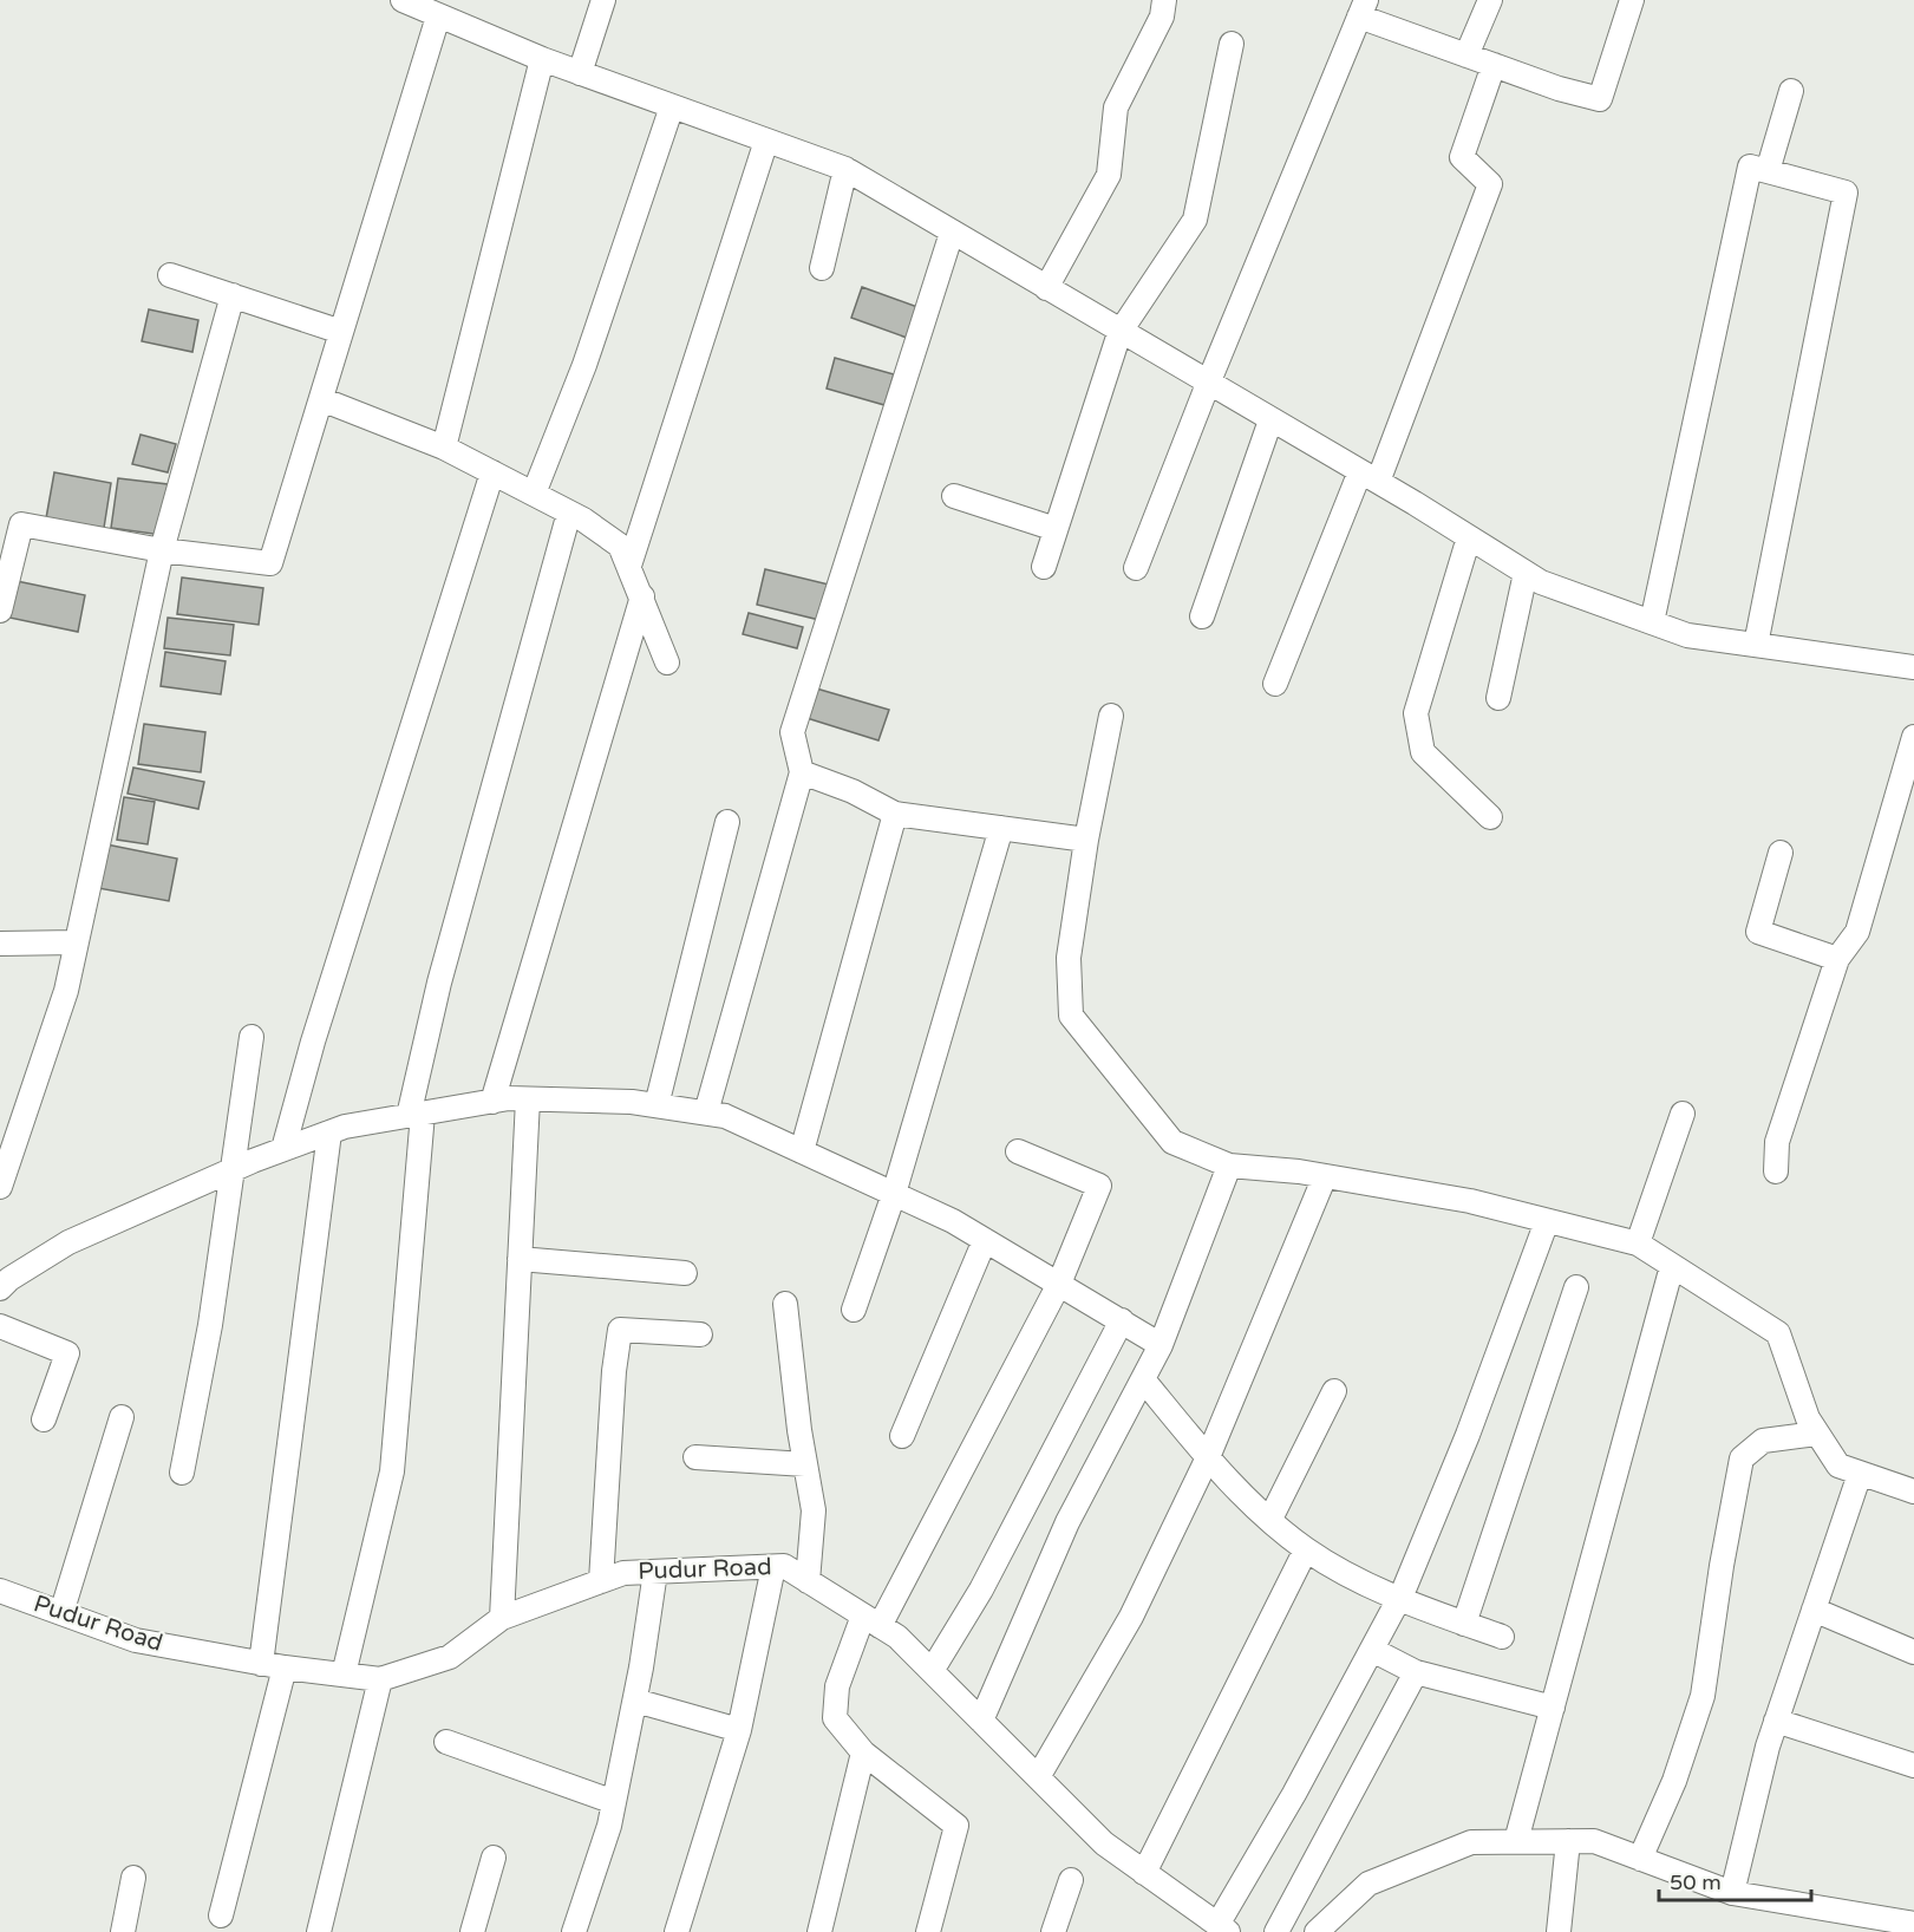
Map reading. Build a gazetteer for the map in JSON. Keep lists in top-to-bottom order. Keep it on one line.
{"streets":{"street":["Pudur Road"]},"scale_bar":"50 m"}
